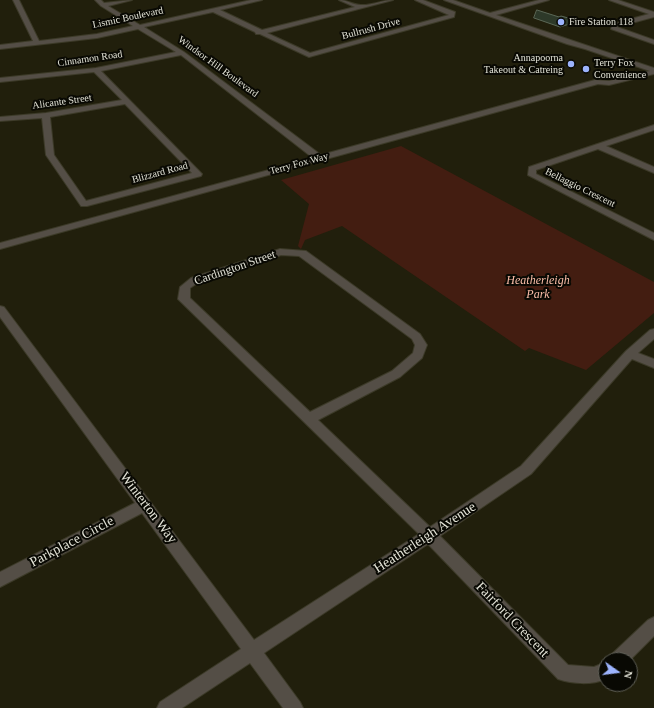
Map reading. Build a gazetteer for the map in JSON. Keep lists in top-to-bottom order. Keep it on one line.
{"streets":{"street":["Lismic Boulevard","Bullrush Drive","Cinnamon Road","Windsor Hill Boulevard","Alicante Street","Terry Fox Way","Blizzard Road","Bellaggio Crescent","Cardington Street","Winterton Way","Heatherleigh Avenue","Parkplace Circle","Fairford Crescent"]},"crossings":[["Lismic Boulevard","Bullrush Drive"],["Lismic Boulevard","Windsor Hill Boulevard"],["Cinnamon Road","Windsor Hill Boulevard"],["Cinnamon Road","Blizzard Road"],["Windsor Hill Boulevard","Terry Fox Way"],["Alicante Street","Blizzard Road"],["Cardington Street","Heatherleigh Avenue"],["Cardington Street","Fairford Crescent"],["Winterton Way","Heatherleigh Avenue"],["Winterton Way","Parkplace Circle"],["Heatherleigh Avenue","Fairford Crescent"]],"parks":["Heatherleigh Park"],"places":["Fire Station 118","Annapoorna Takeout & Catreing","Terry Fox Convenience"],"north":"right"}
